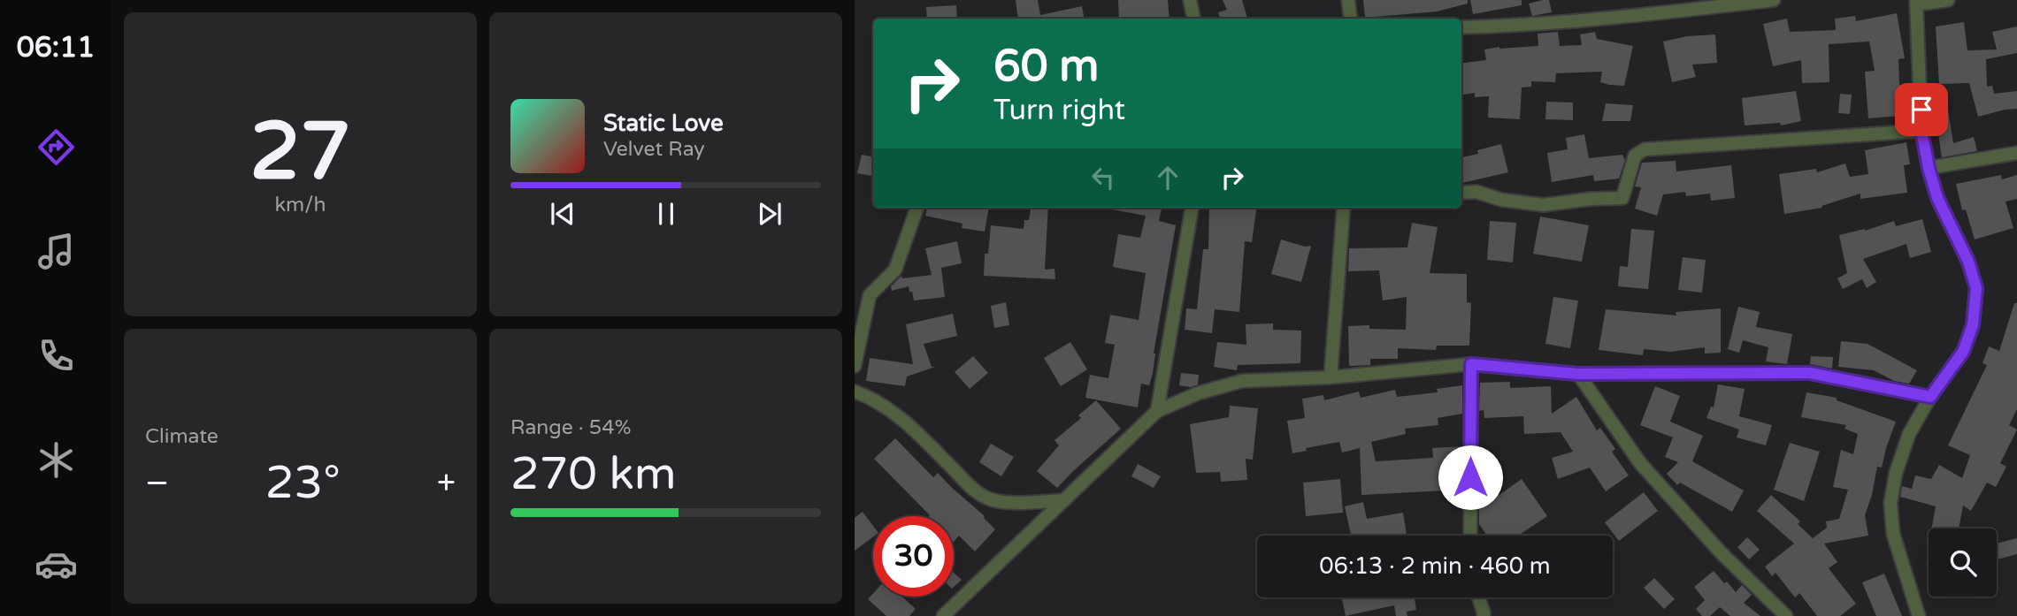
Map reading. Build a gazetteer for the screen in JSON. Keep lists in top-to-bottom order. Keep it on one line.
{"page":{"tabs":"06:11","tile":[["27","km/h"],"Climate",["Range · 54%","270 km"]],"turn":["60 m","Turn right"],"song":["Static Love","Velvet Ray"],"heat":["−","23°","+"],"limit":"30","trip":"06:13 · 2 min · 460 m"}}
